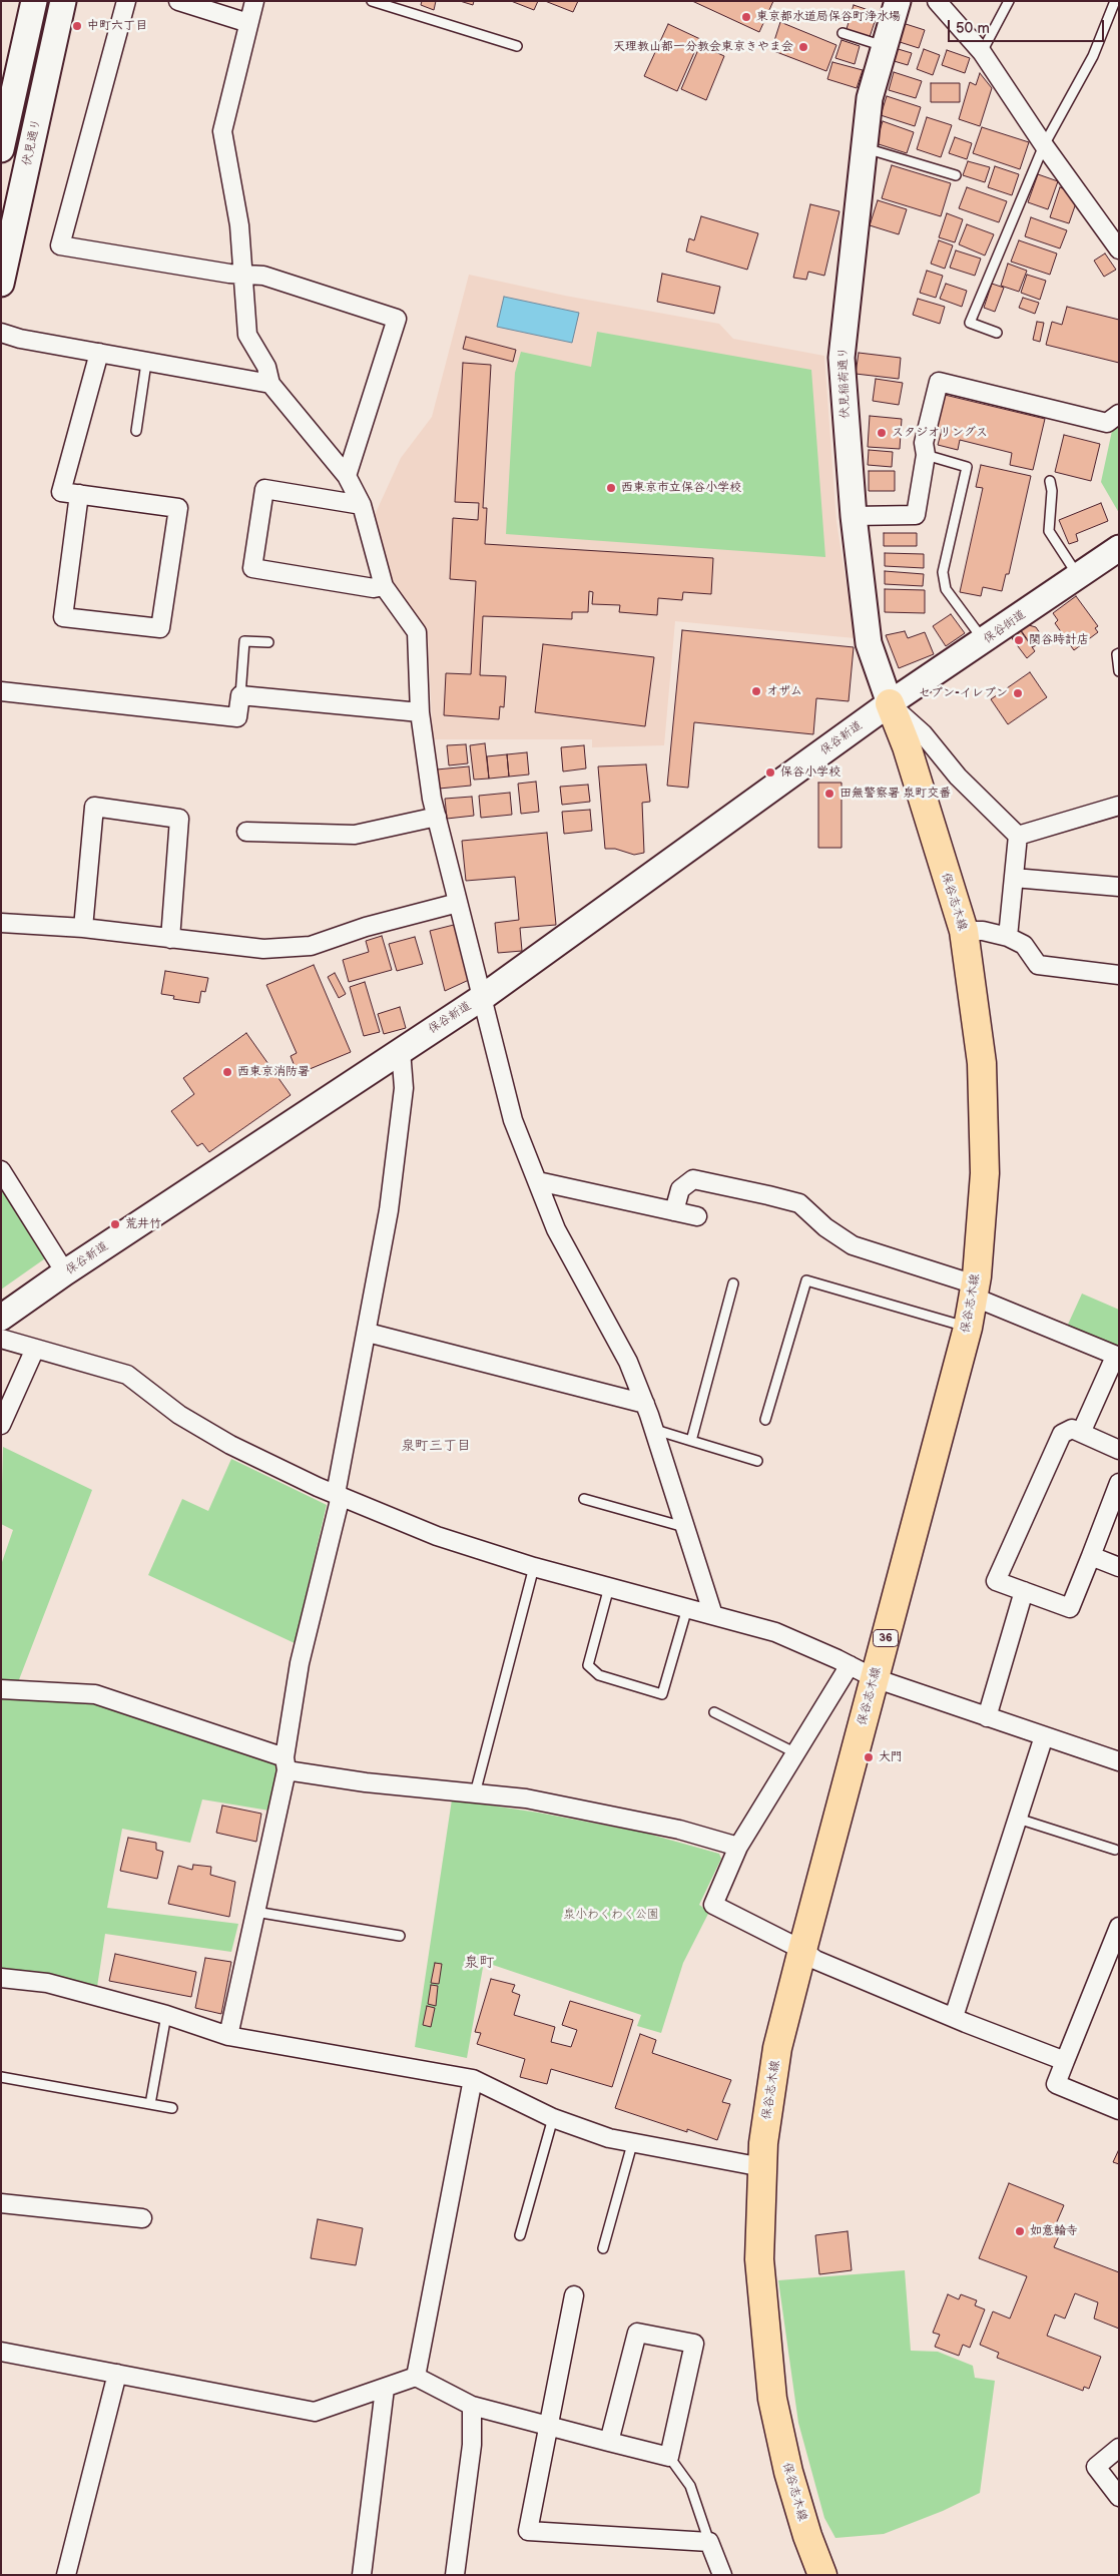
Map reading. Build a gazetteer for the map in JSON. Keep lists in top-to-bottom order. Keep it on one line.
{"streets":{"main road":["伏見通り","伏見稲荷通り","保谷街道","保谷新道","保谷志木線","36"]},"crossings":[["伏見稲荷通り","保谷街道"],["伏見稲荷通り","保谷新道"],["伏見稲荷通り","保谷志木線"],["保谷街道","保谷新道"],["保谷街道","保谷志木線"],["保谷新道","保谷志木線"]],"districts":["泉町三丁目","泉町"],"parks":["泉小わくわく公園"],"places":["東京都水道局保谷町浄水場","中町六丁目","天理教山都一分教会東京きやま会","スタジオリングス","西東京市立保谷小学校","関谷時計店","オザム","セブン-イレブン","保谷小学校","田無警察署 泉町交番","西東京消防署","荒井竹","大門","如意輪寺"],"scale_bar":"50 m"}
